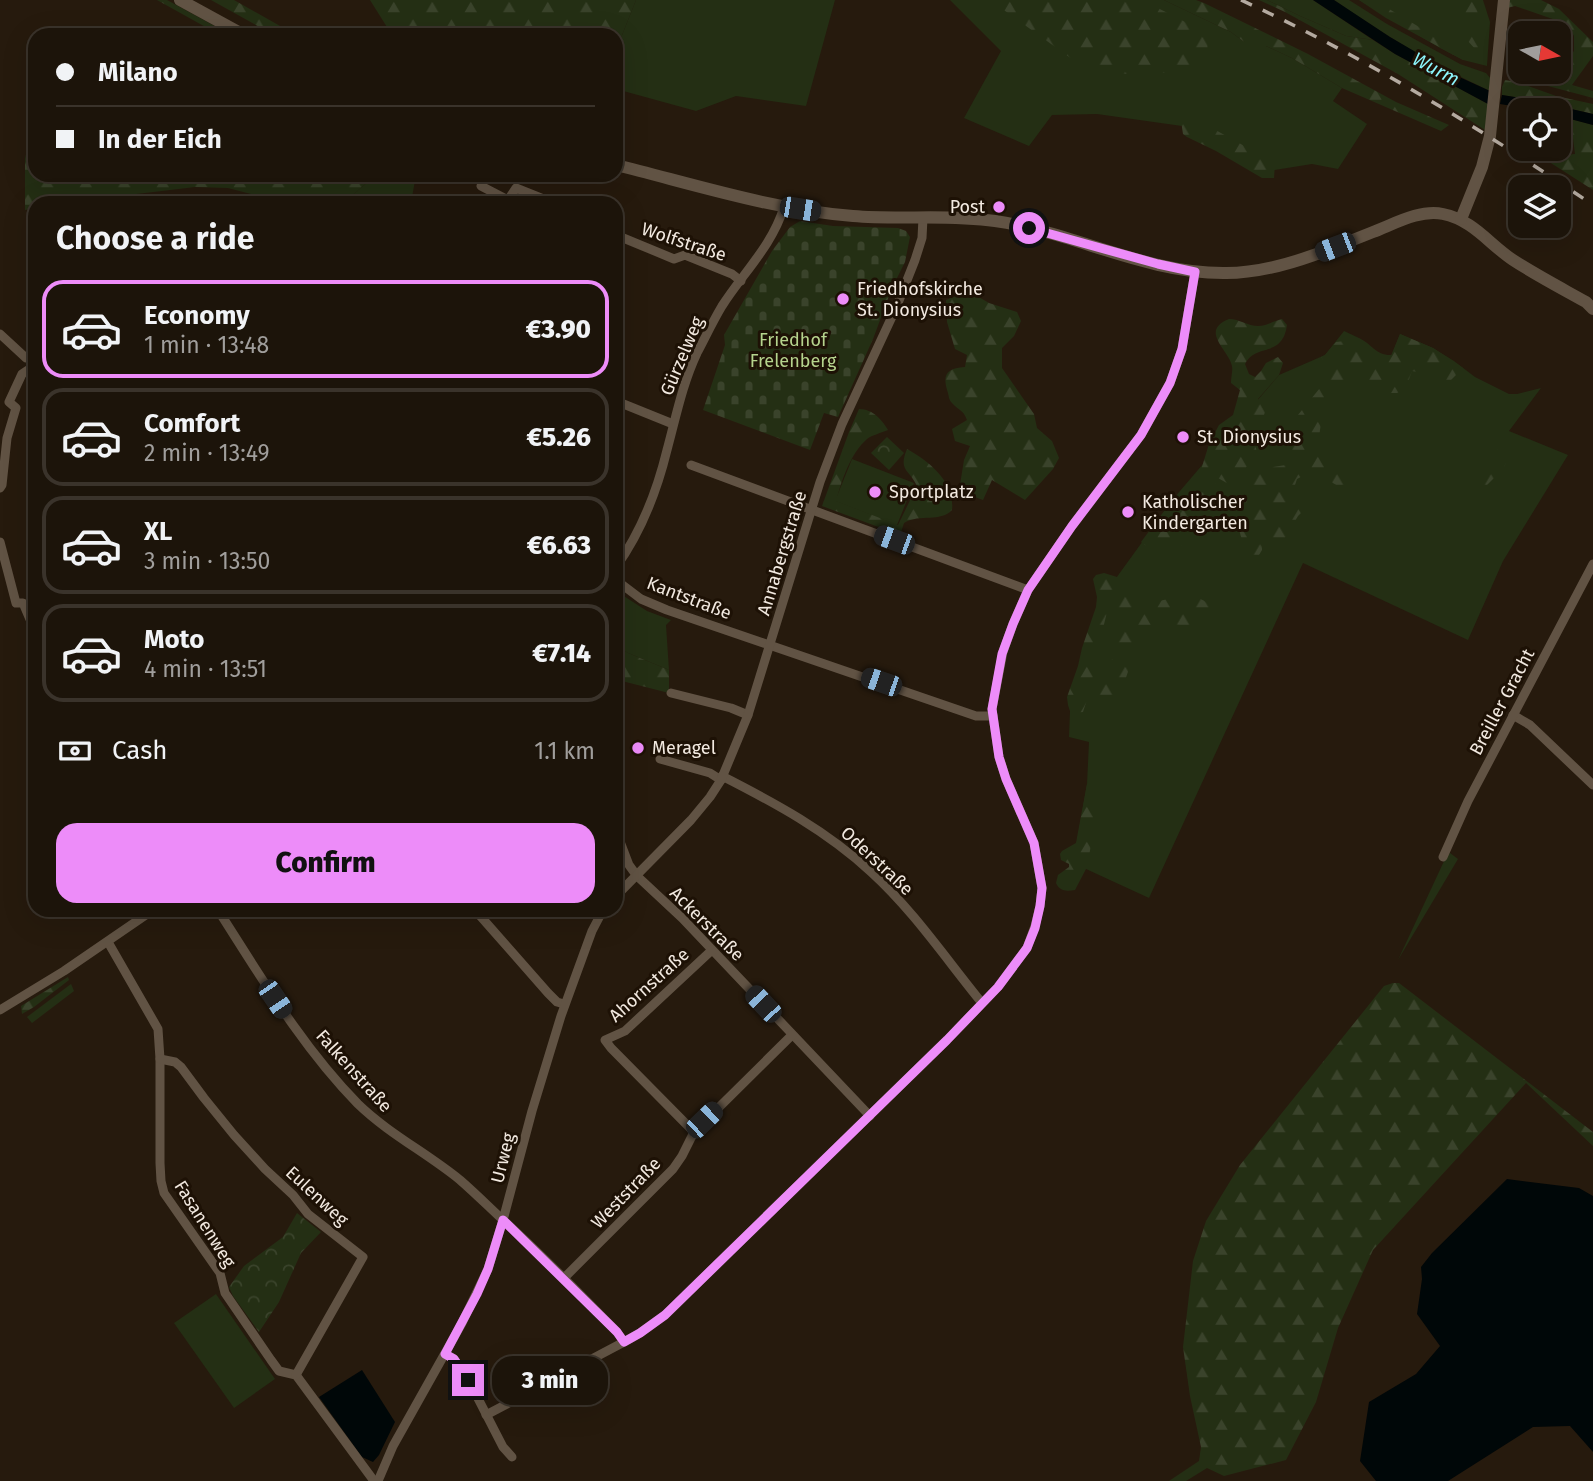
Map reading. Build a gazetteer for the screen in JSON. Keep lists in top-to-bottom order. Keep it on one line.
{"streets":{"street":["Wolfstraße","Gürzelweg","Annabergstraße","Kantstraße","Breiller Gracht","Oderstraße","Ackerstraße","Ahornstraße","Falkenstraße","Urweg","Weststraße","Eulenweg","Fasanenweg"]},"crossings":[["Wolfstraße","Gürzelweg"],["Annabergstraße","Kantstraße"],["Annabergstraße","Oderstraße"],["Annabergstraße","Ackerstraße"],["Ackerstraße","Ahornstraße"],["Ackerstraße","Weststraße"],["Ahornstraße","Weststraße"],["Falkenstraße","Urweg"],["Falkenstraße","Weststraße"],["Urweg","Fasanenweg"],["Eulenweg","Fasanenweg"]],"water":["Wurm"],"parks":["Friedhof Frelenberg"],"places":["Post","Friedhofskirche St. Dionysius","St. Dionysius","Sportplatz","Katholischer Kindergarten","Meragel"],"north":"right","page":{"banner":["Milano","In der Eich"],"heading":"Choose a ride","list":[{"name":"Economy","note":"1 min · 13:48","value":"€3.90"},{"name":"Comfort","note":"2 min · 13:49","value":"€5.26"},{"name":"XL","note":"3 min · 13:50","value":"€6.63"},{"name":"Moto","note":"4 min · 13:51","value":"€7.14"}],"pay":["Cash","1.1 km"],"buttons":"Confirm","bubble":"3 min"}}
